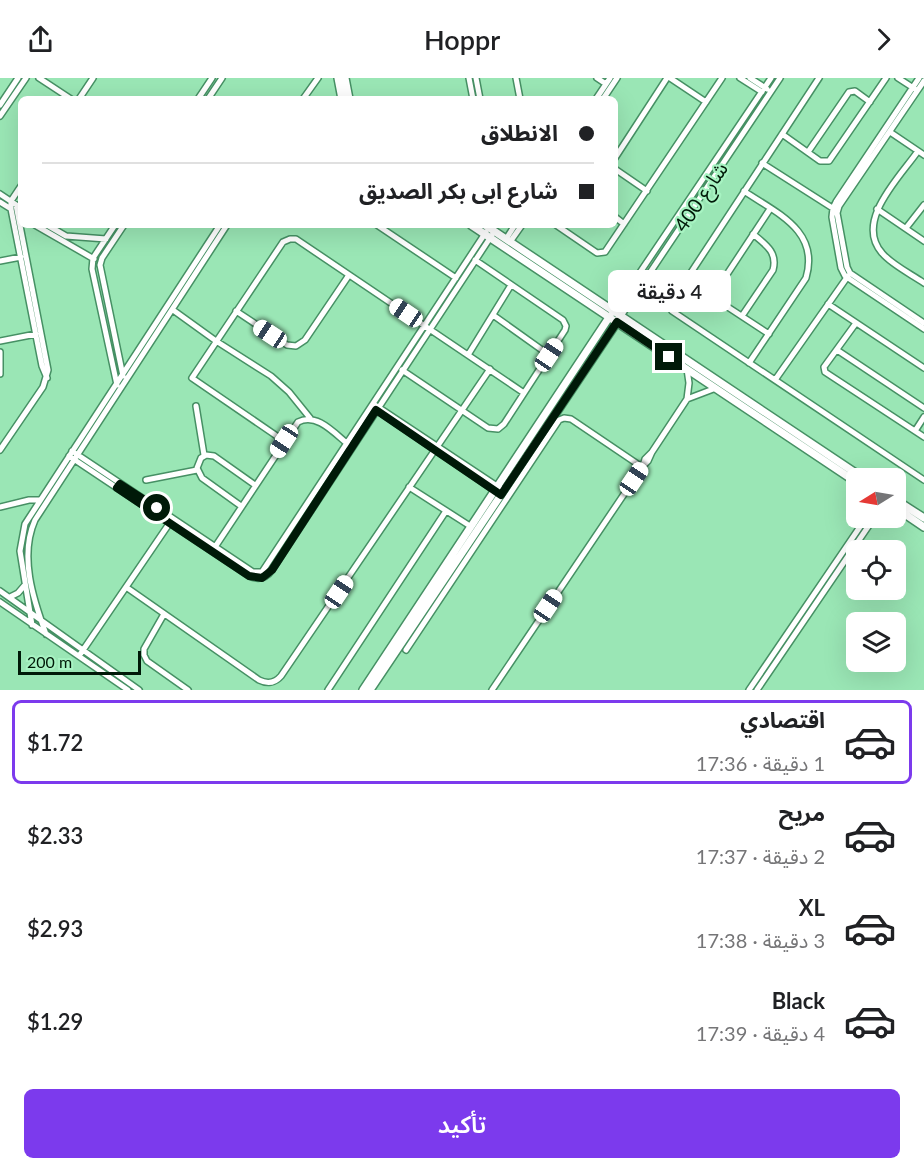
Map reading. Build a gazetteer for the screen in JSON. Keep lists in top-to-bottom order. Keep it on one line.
{"streets":{"street":["شارع 400"]},"scale_bar":"200 m","north":"left","page":{"header":"Hoppr","banner":["الانطلاق","شارع ابى بكر الصديق"],"bubble":"4 دقيقة","scale":"200 m","list":[{"name":"اقتصادي","note":"1 دقيقة · 17:36","value":"$1.72"},{"name":"مريح","note":"2 دقيقة · 17:37","value":"$2.33"},{"name":"XL","note":"3 دقيقة · 17:38","value":"$2.93"},{"name":"Black","note":"4 دقيقة · 17:39","value":"$1.29"}],"buttons":"تأكيد"}}
